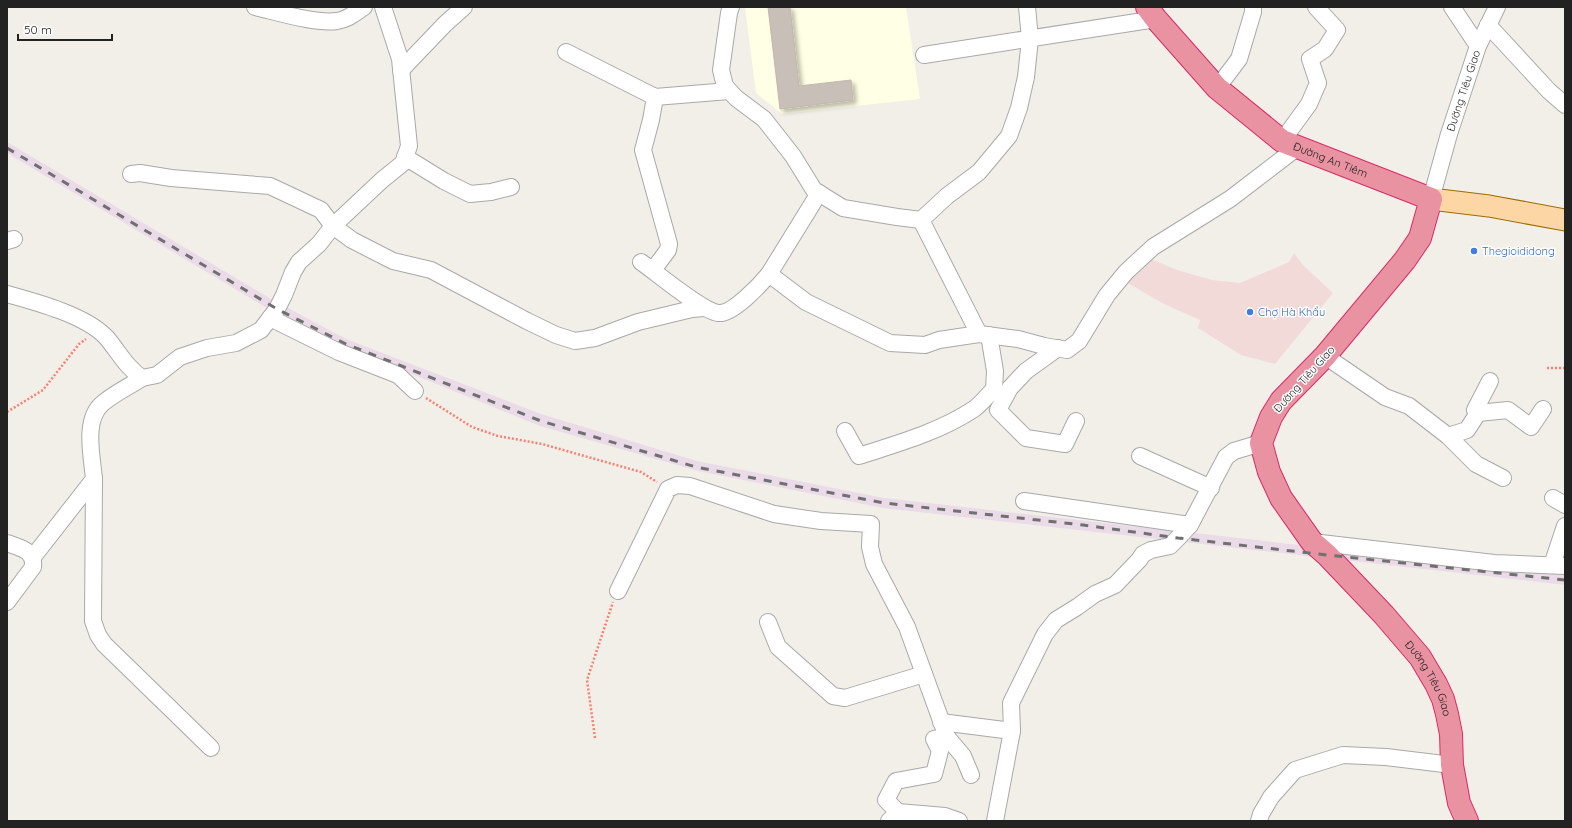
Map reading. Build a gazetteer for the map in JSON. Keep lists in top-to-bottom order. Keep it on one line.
{"streets":{"highway":["Đường Tiêu Giao","Đường An Tiêm"]},"crossings":[["Đường Tiêu Giao","Đường An Tiêm"]],"places":["Thegioididong","Chợ Hà Khẩu"],"scale_bar":"50 m"}
